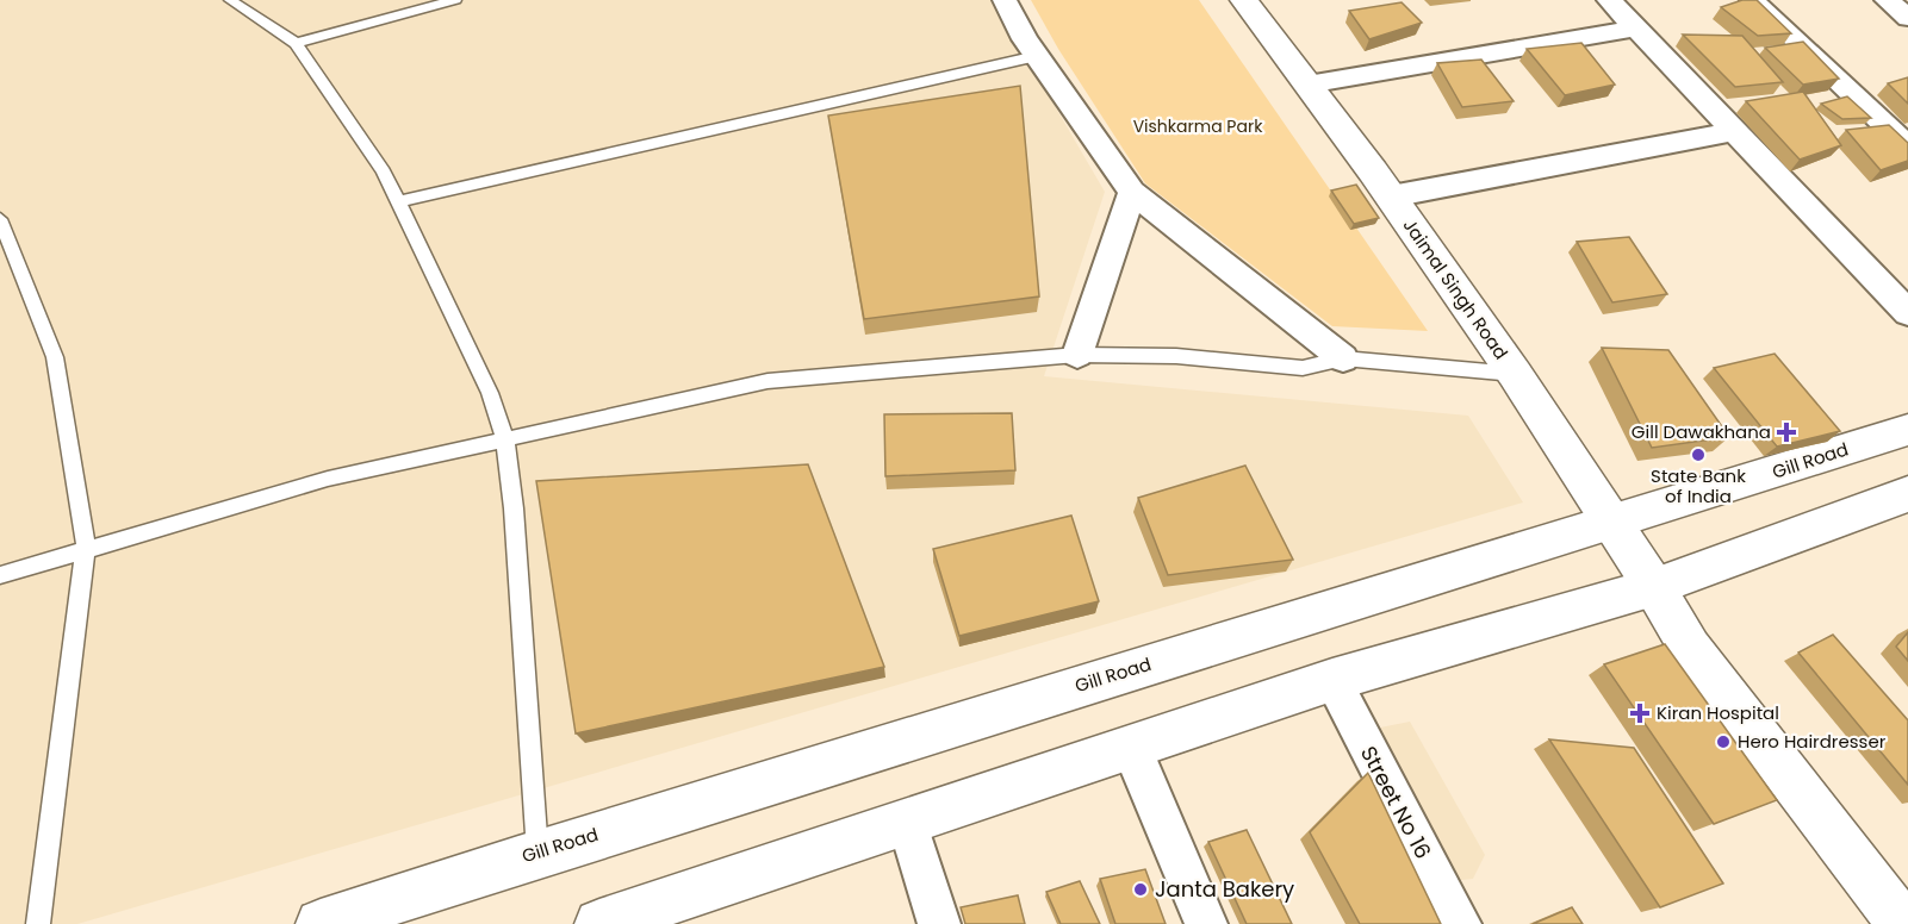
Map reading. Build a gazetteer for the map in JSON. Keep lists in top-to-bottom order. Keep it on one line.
{"streets":{"main road":["Jaimal Singh Road","Gill Road"],"street":["Street No 16"]},"crossings":[["Jaimal Singh Road","Gill Road"]],"parks":["Vishkarma Park"],"places":{"health":["Gill Dawakhana","Kiran Hospital"],"other":["State Bank of India","Hero Hairdresser","Janta Bakery"]}}
